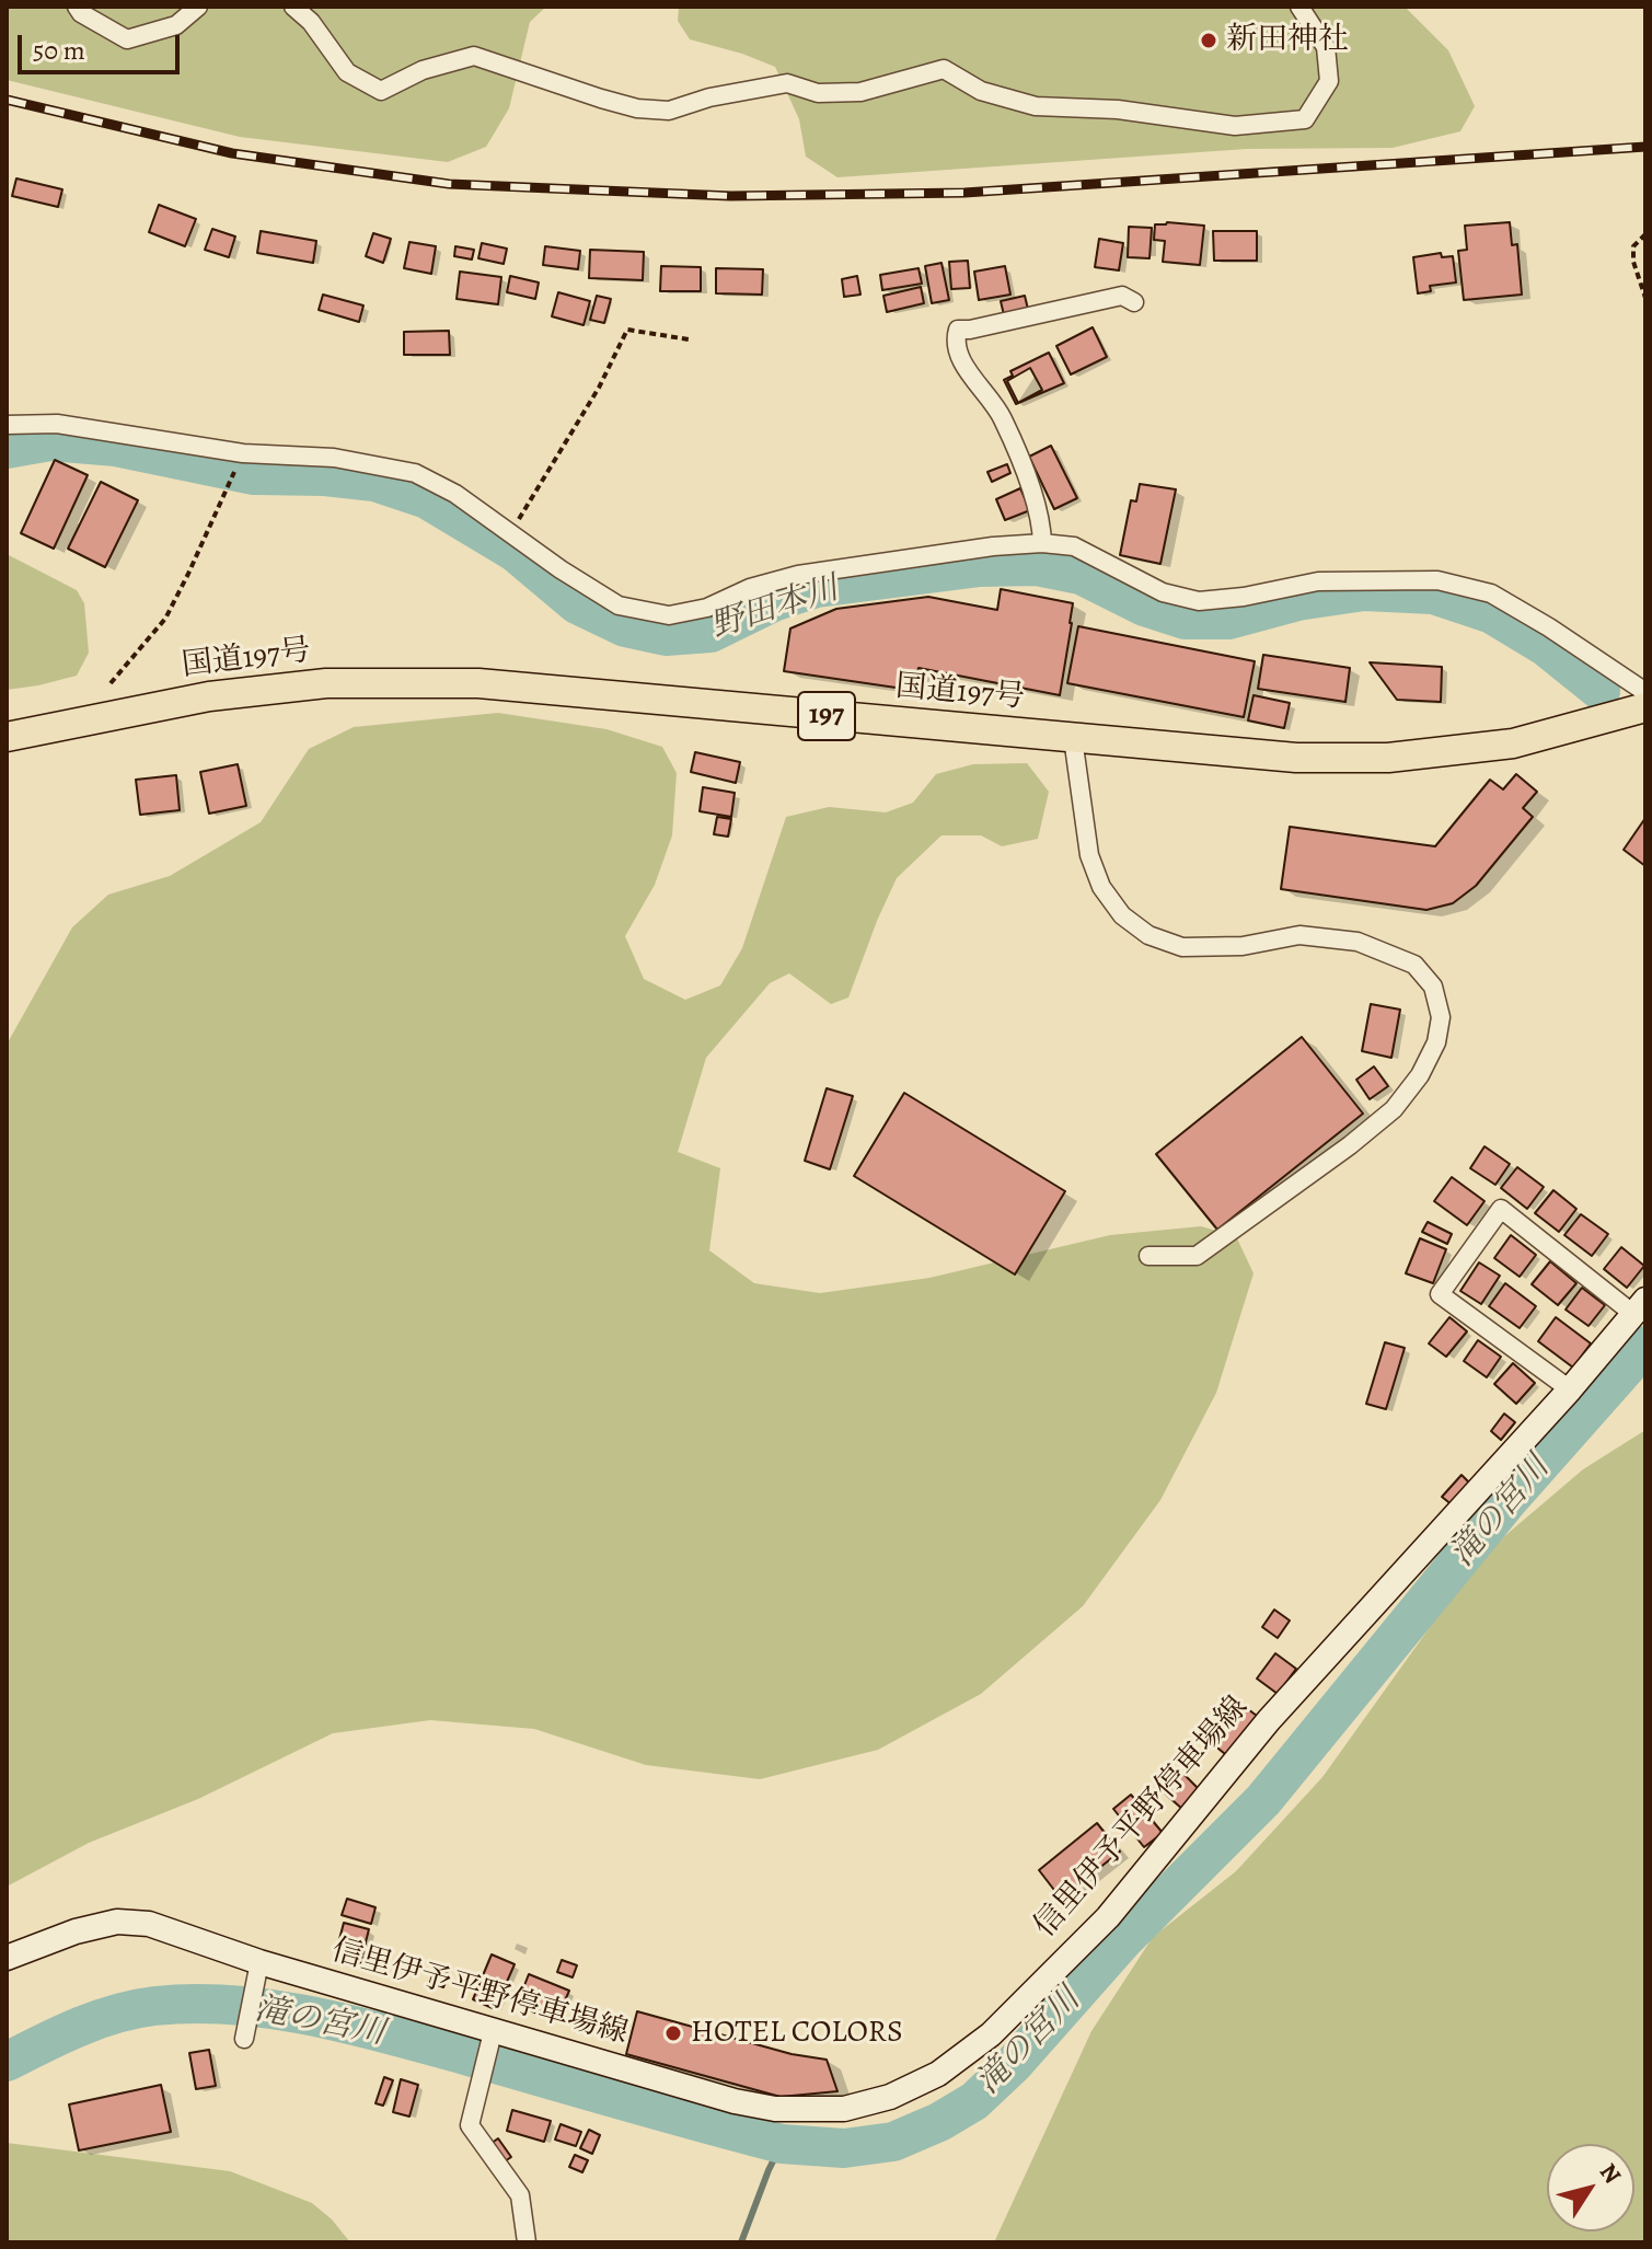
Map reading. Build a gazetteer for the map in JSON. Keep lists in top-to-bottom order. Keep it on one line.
{"streets":{"highway":["国道197号","197"],"main road":["信里伊予平野停車場線"]},"water":["野田本川","滝の宮川"],"places":["新田神社","HOTEL COLORS"],"scale_bar":"50 m","north":"top right"}
